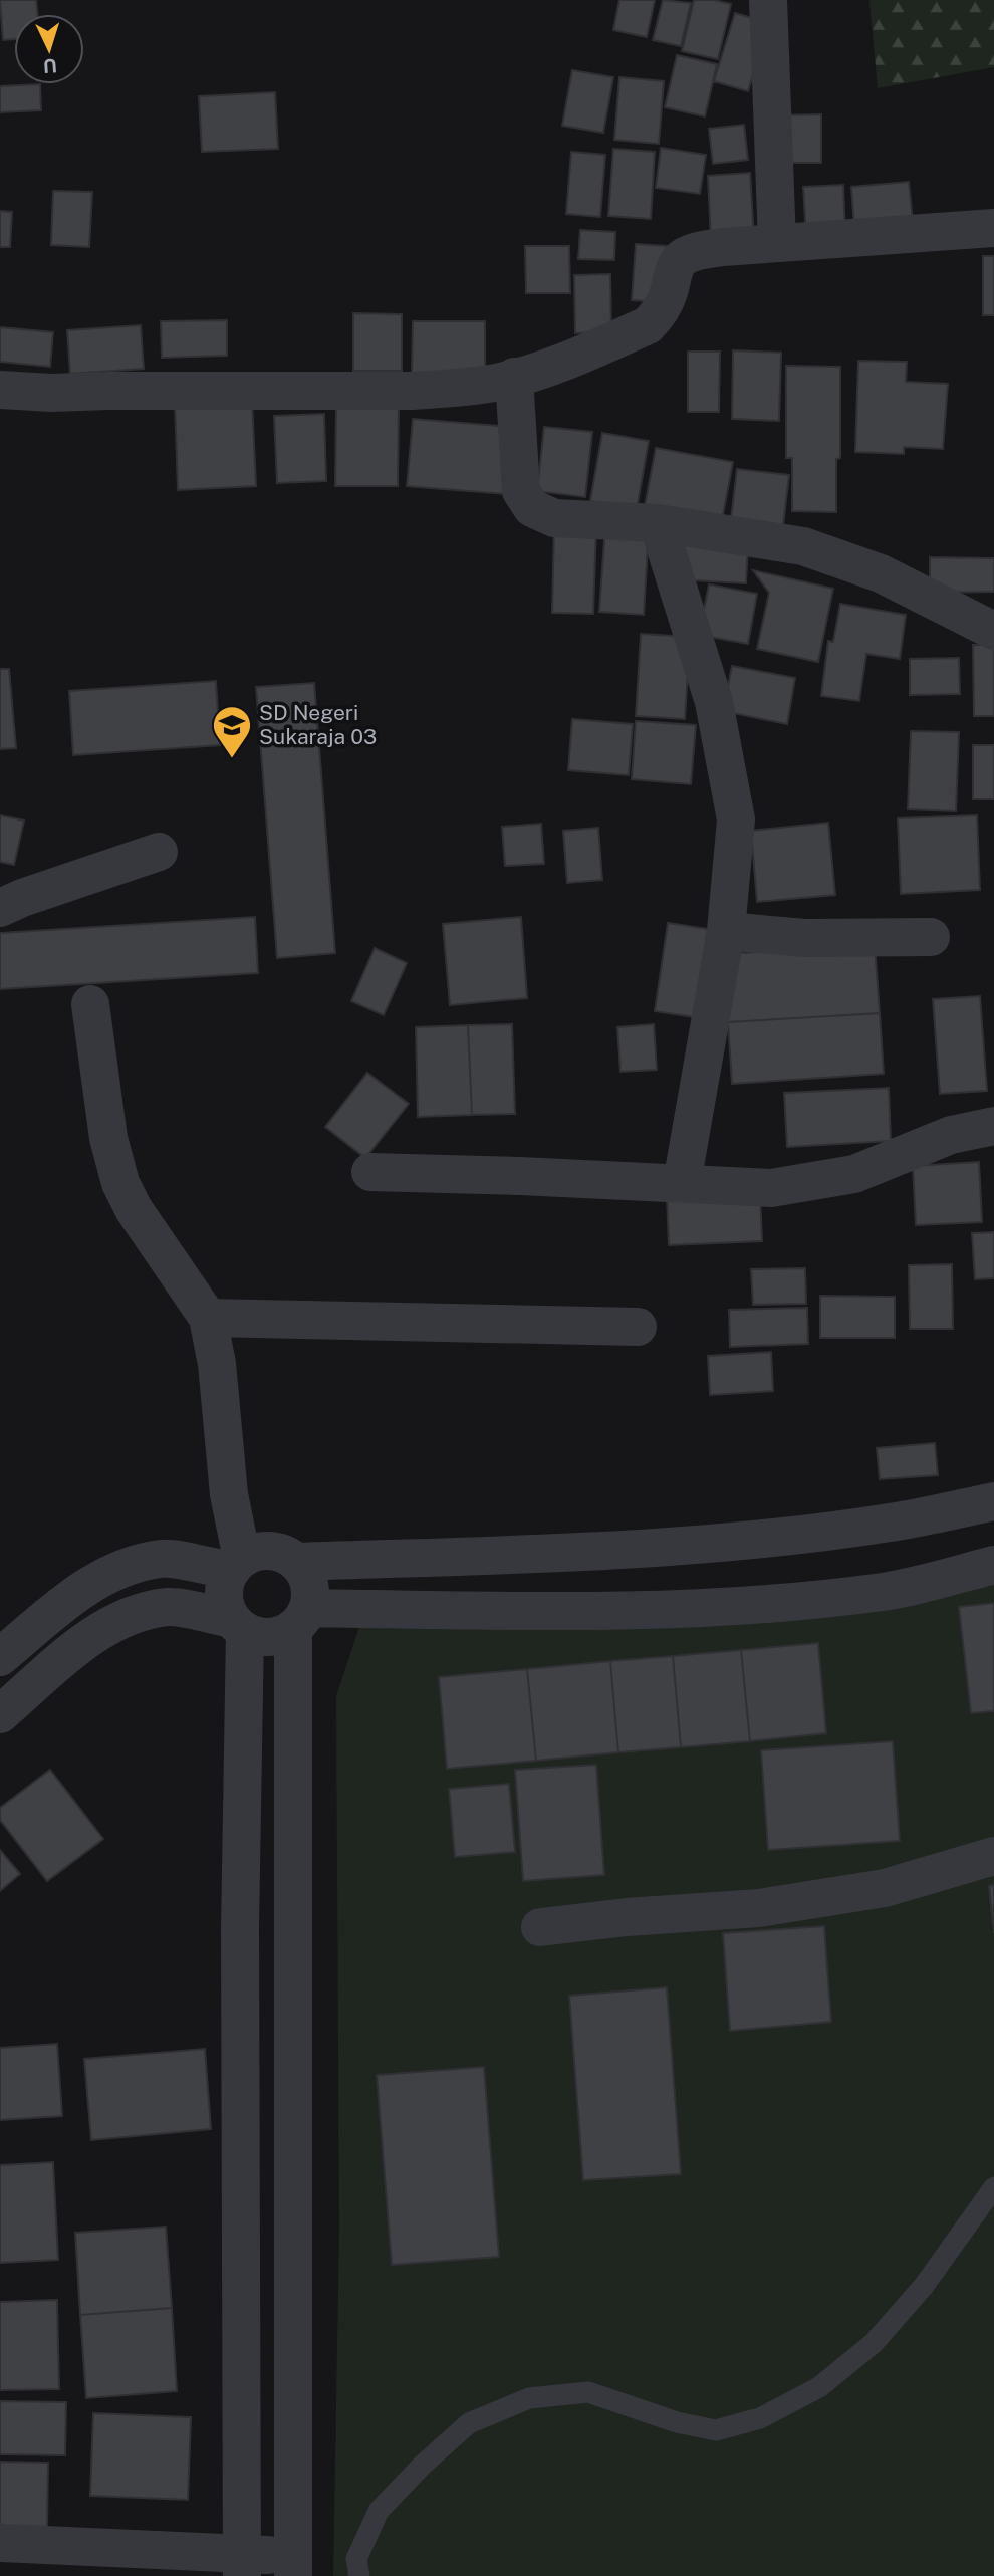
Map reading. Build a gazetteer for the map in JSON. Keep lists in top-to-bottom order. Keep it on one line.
{"places":{"school or university":["SD Negeri Sukaraja 03"]},"north":"bottom"}
